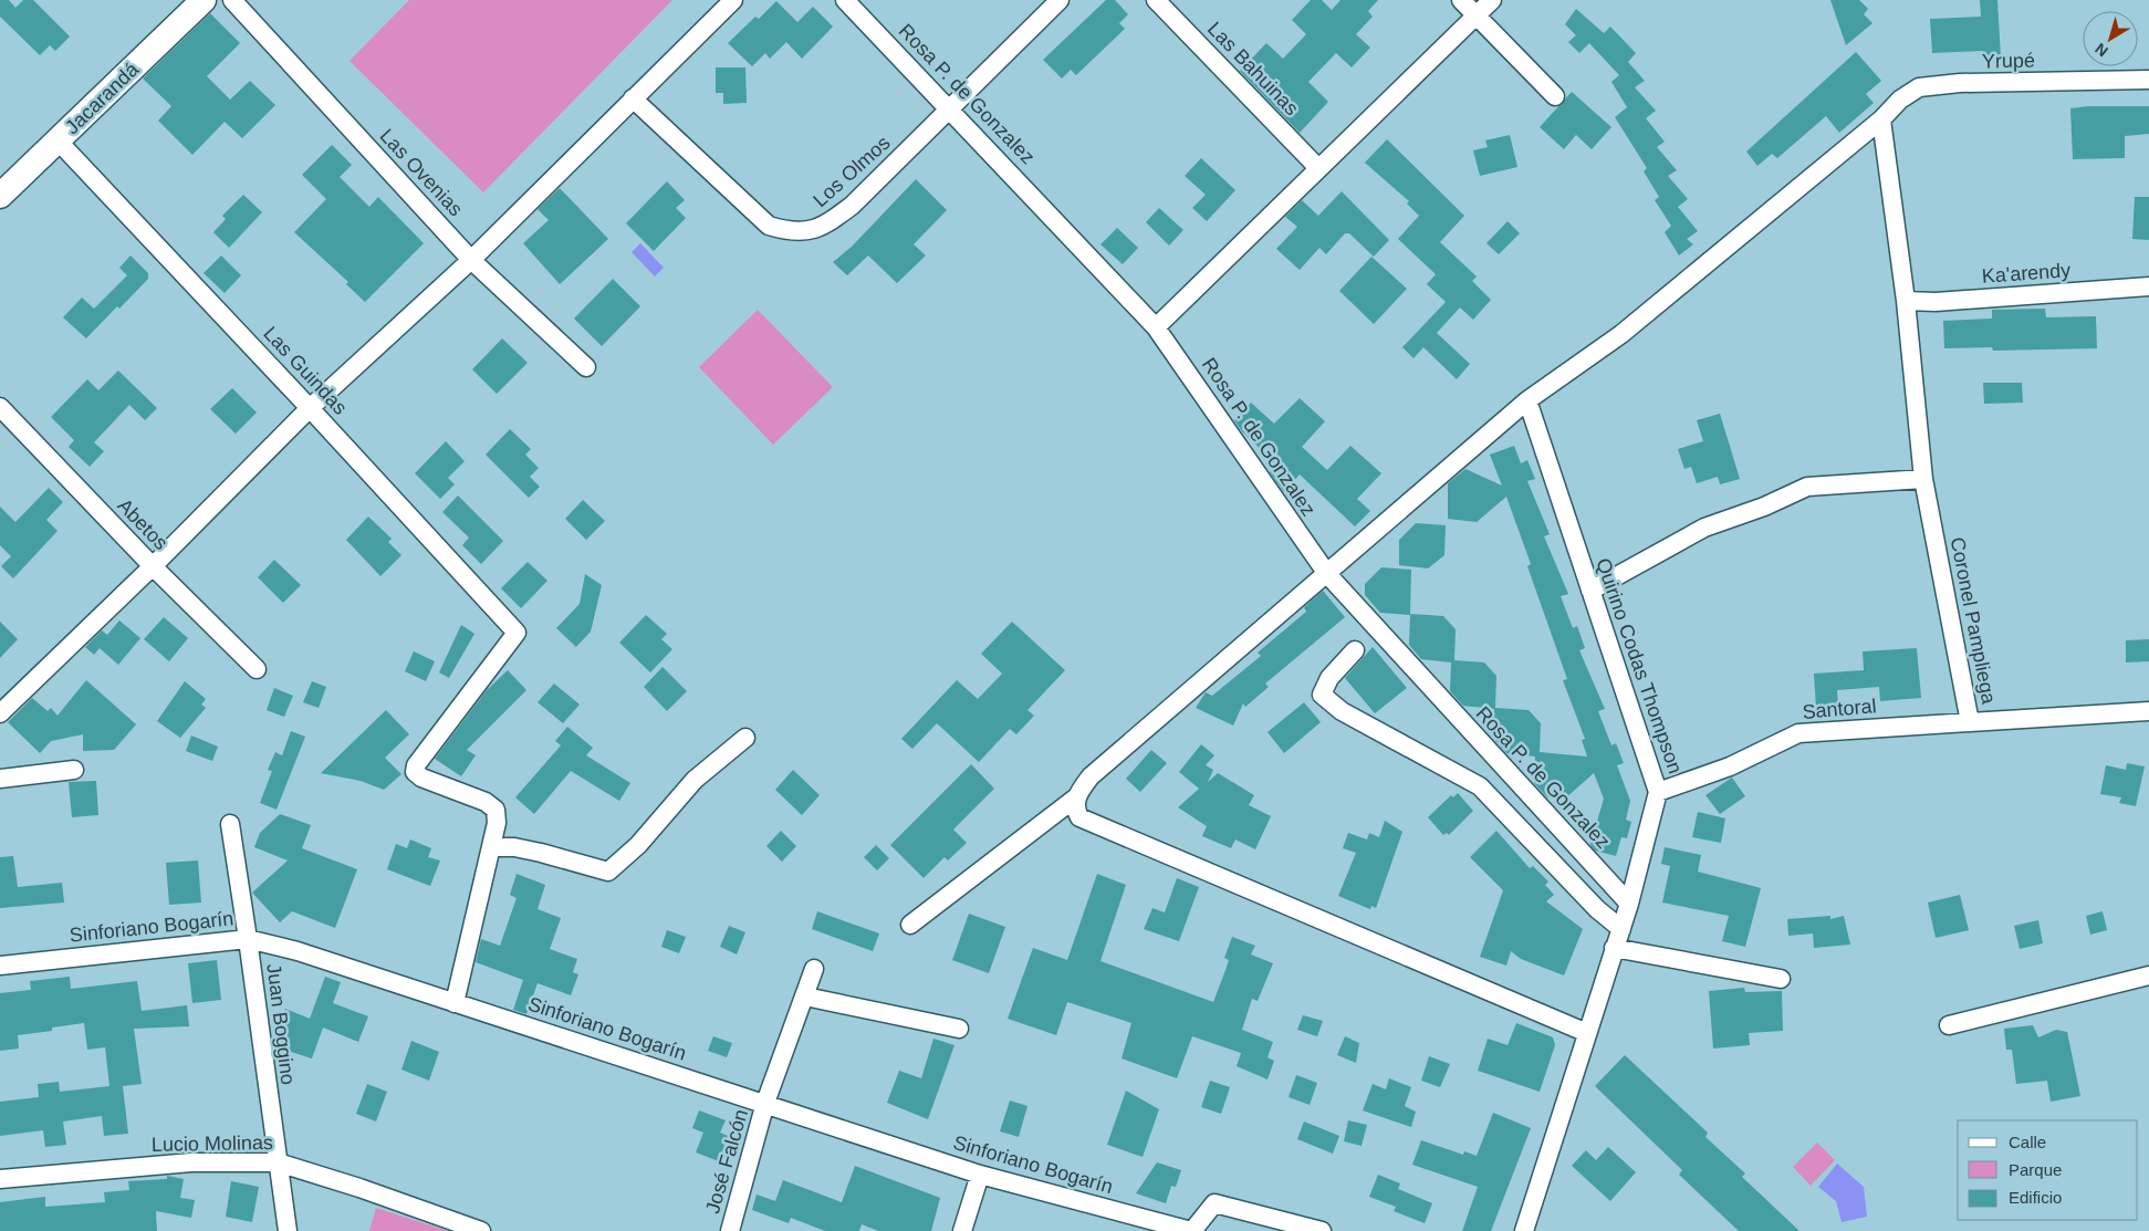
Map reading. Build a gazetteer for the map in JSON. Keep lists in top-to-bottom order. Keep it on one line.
{"streets":{"street":["Yrupé","Las Bahuinas","Rosa P. de Gonzalez","Jacarandá","Los Olmos","Las Ovenias","Ka'arendy","Las Guindas","Abetos","Coronel Pampliega","Quirino Codas Thompson","Santoral","Sinforiano Bogarín","Juan Boggino","Lucio Molinas","José Falcón"]},"crossings":[["Yrupé","Rosa P. de Gonzalez"],["Yrupé","Coronel Pampliega"],["Yrupé","Quirino Codas Thompson"],["Rosa P. de Gonzalez","Los Olmos"],["Rosa P. de Gonzalez","Quirino Codas Thompson"],["Jacarandá","Las Guindas"],["Ka'arendy","Coronel Pampliega"],["Coronel Pampliega","Santoral"],["Quirino Codas Thompson","Santoral"],["Sinforiano Bogarín","Juan Boggino"],["Sinforiano Bogarín","José Falcón"],["Juan Boggino","Lucio Molinas"]],"legend":["Calle","Parque","Edificio"],"north":"bottom left"}
